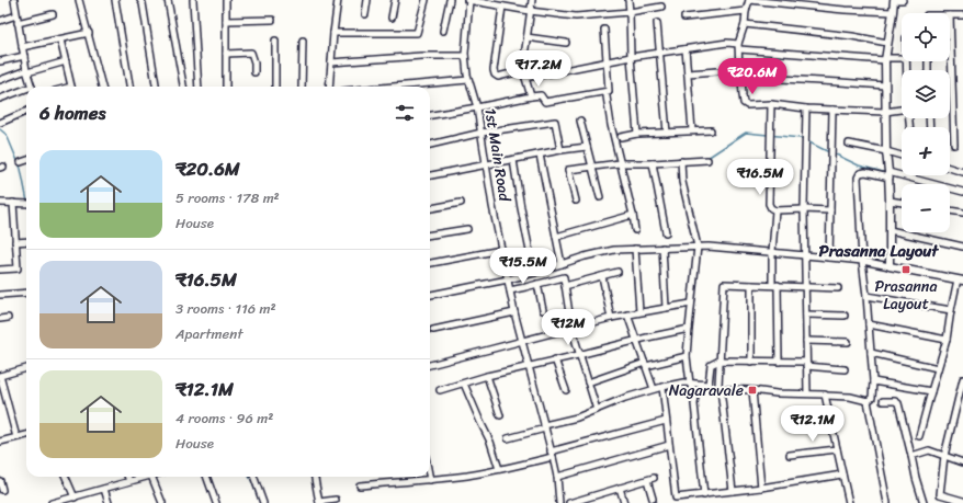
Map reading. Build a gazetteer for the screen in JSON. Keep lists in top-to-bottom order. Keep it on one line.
{"streets":{"street":["1st Main Road"]},"districts":["Prasanna Layout"],"places":{"transit":["Prasanna Layout","Nagaravale"]},"page":{"map_buttons":["+","−"],"price":["₹17.2M","₹20.6M","₹16.5M","₹15.5M","₹12M","₹12.1M"],"heading":"6 homes","list":[{"name":"₹20.6M","note":"5 rooms · 178 m² · House"},{"name":"₹16.5M","note":"3 rooms · 116 m² · Apartment"},{"name":"₹12.1M","note":"4 rooms · 96 m² · House"}]}}
